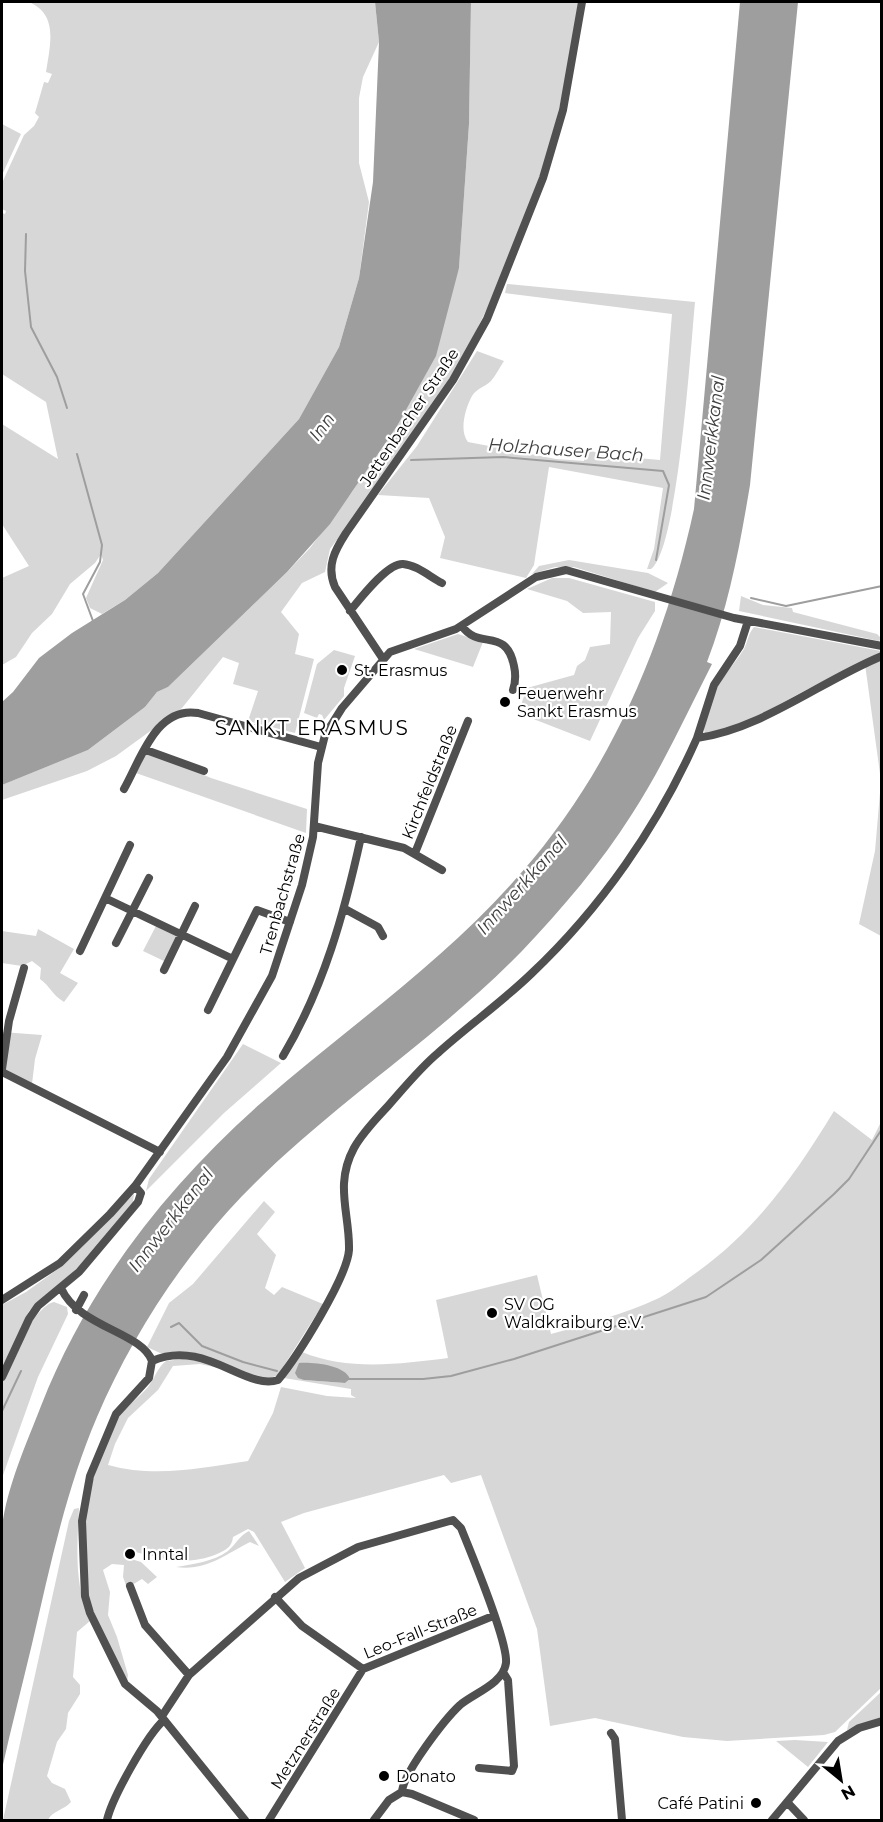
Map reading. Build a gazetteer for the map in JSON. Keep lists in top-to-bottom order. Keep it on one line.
{"streets":{"street":["Jettenbacher Straße","Kirchfeldstraße","Trenbachstraße","Leo-Fall-Straße","Metznerstraße"]},"crossings":[["Jettenbacher Straße","Trenbachstraße"],["Kirchfeldstraße","Trenbachstraße"],["Leo-Fall-Straße","Metznerstraße"]],"districts":["SANKT ERASMUS"],"water":["Inn","Innwerkkanal","Holzhauser Bach"],"places":["St. Erasmus","Feuerwehr Sankt Erasmus","SV OG Waldkraiburg e.V.","Inntal","Donato","Café Patini"],"north":"bottom right"}
